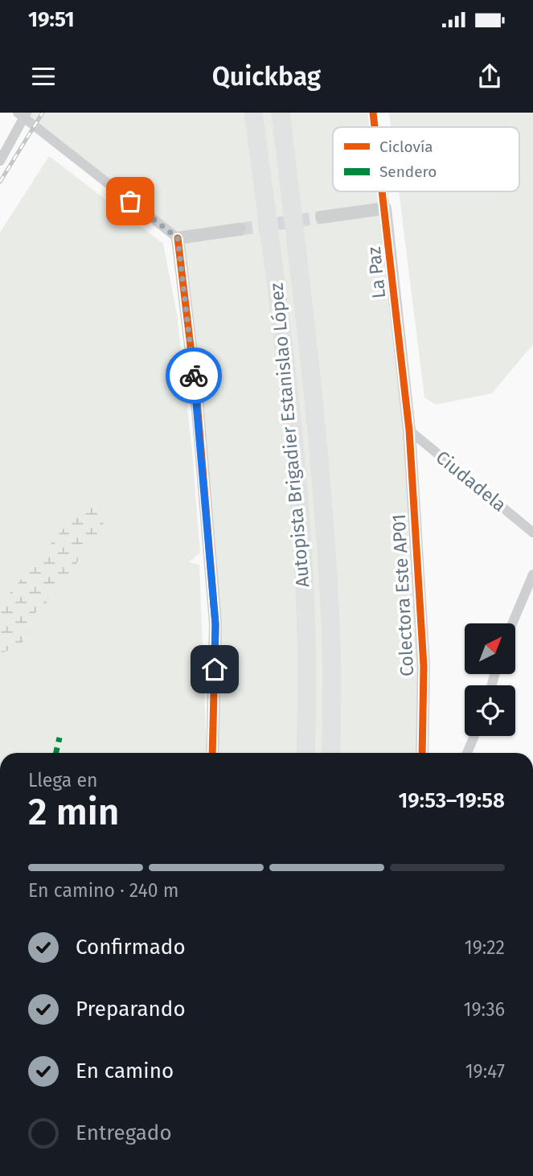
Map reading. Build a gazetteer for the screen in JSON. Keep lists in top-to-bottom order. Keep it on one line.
{"streets":{"highway":["Autopista Brigadier Estanislao López"],"street":["La Paz","Ciudadela","Colectora Este AP01"]},"crossings":[["La Paz","Ciudadela"],["La Paz","Colectora Este AP01"],["Ciudadela","Colectora Este AP01"]],"legend":["Ciclovía","Sendero"],"north":"top right","page":{"status":"19:51","header":"Quickbag","heading":["2 min","Llega en","19:53–19:58"],"bar":"En camino · 240 m","list":[["Confirmado","19:22"],["Preparando","19:36"],["En camino","19:47"],"Entregado"]}}
